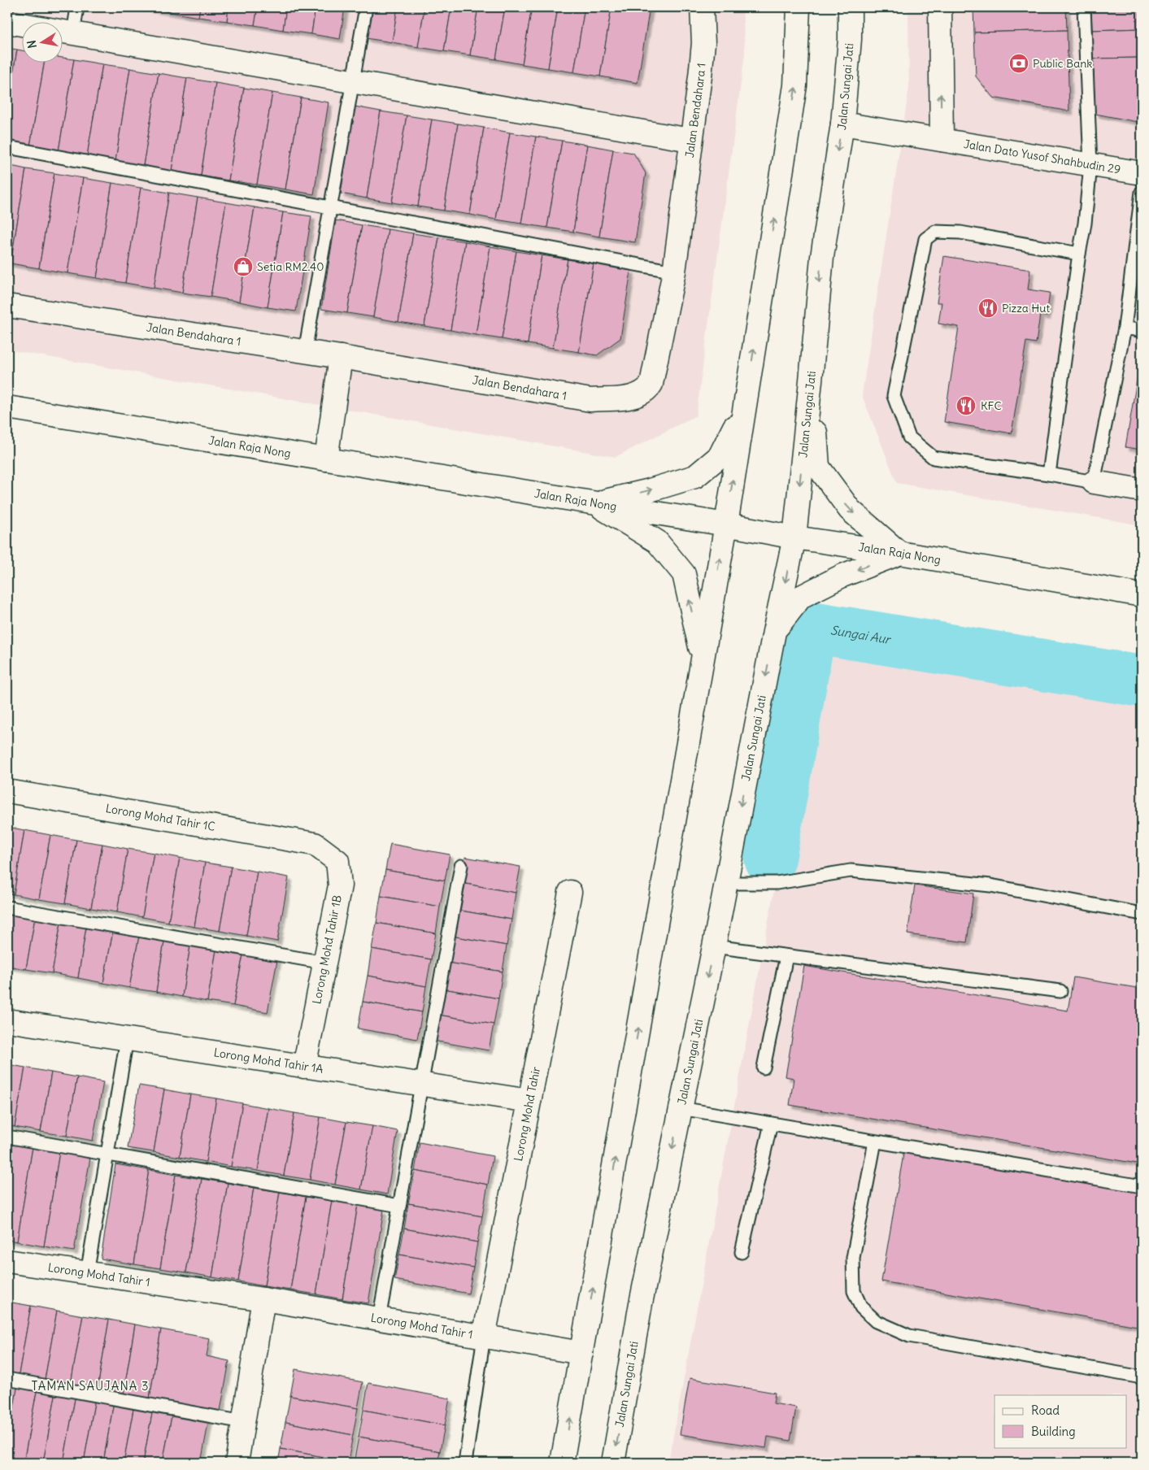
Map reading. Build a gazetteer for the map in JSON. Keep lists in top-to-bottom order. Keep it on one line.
{"streets":{"main road":["Jalan Sungai Jati","Jalan Bendahara 1","Jalan Dato Yusof Shahbudin 29","Jalan Raja Nong","Lorong Mohd Tahir 1C","Lorong Mohd Tahir 1B","Lorong Mohd Tahir 1A","Lorong Mohd Tahir","Lorong Mohd Tahir 1"]},"crossings":[["Jalan Sungai Jati","Jalan Dato Yusof Shahbudin 29"],["Jalan Sungai Jati","Jalan Raja Nong"],["Lorong Mohd Tahir 1C","Lorong Mohd Tahir 1B"],["Lorong Mohd Tahir 1B","Lorong Mohd Tahir 1A"],["Lorong Mohd Tahir 1A","Lorong Mohd Tahir"],["Lorong Mohd Tahir","Lorong Mohd Tahir 1"]],"districts":["TAMAN SAUJANA 3"],"water":["Sungai Aur"],"places":{"bank":["Public Bank"],"shop":["Setia RM2.40"],"restaurant":["Pizza Hut","KFC"]},"legend":["Road","Building"],"north":"left"}
